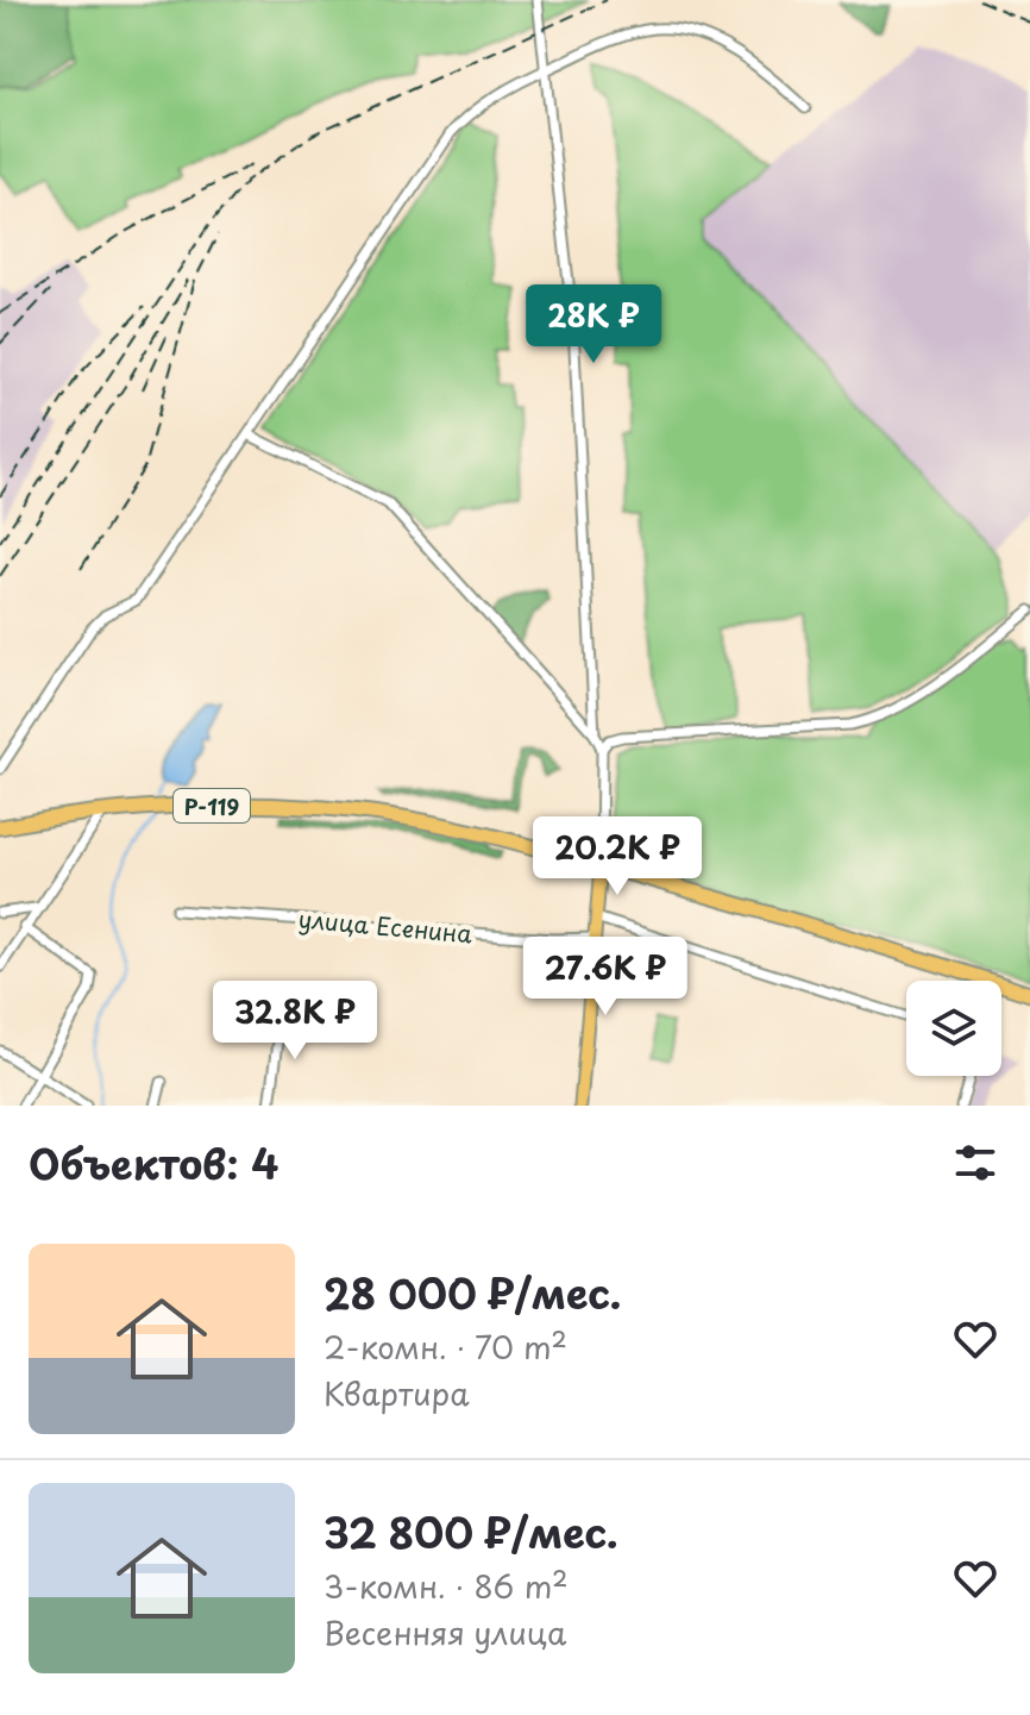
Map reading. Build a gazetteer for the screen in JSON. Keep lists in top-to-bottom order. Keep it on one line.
{"streets":{"highway":["Р-119"],"street":["улица Есенина"]},"page":{"price":["28K ₽","20.2K ₽","27.6K ₽","32.8K ₽"],"heading":"Объектов: 4","list":[{"name":"28 000 ₽/мес.","note":"2-комн. · 70 m² · Квартира"},{"name":"32 800 ₽/мес.","note":"3-комн. · 86 m² · Весенняя улица"}]}}
